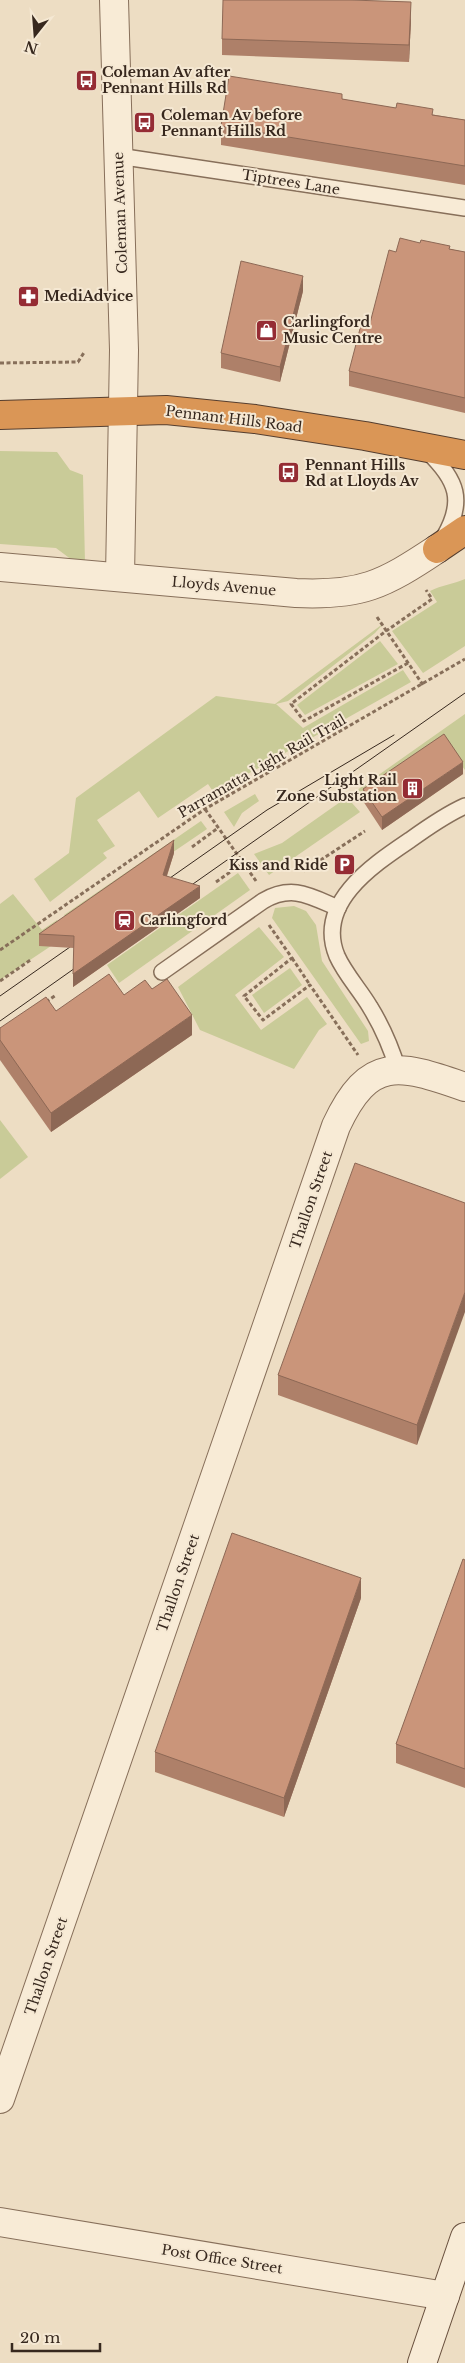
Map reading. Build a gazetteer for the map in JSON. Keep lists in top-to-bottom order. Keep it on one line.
{"streets":{"highway":["Pennant Hills Road"],"street":["Coleman Avenue","Lloyds Avenue","Thallon Street","Post Office Street"],"lane":["Tiptrees Lane"],"path":["Parramatta Light Rail Trail"]},"crossings":[["Tiptrees Lane","Coleman Avenue"],["Coleman Avenue","Pennant Hills Road"],["Coleman Avenue","Lloyds Avenue"]],"places":{"bus stop":["Coleman Av after Pennant Hills Rd","Coleman Av before Pennant Hills Rd","Pennant Hills Rd at Lloyds Av"],"pharmacy":["MediAdvice"],"shop":["Carlingford Music Centre"],"building":["Light Rail Zone Substation"],"parking":["Kiss and Ride"],"station":["Carlingford"]},"scale_bar":"20 m","north":"bottom"}
